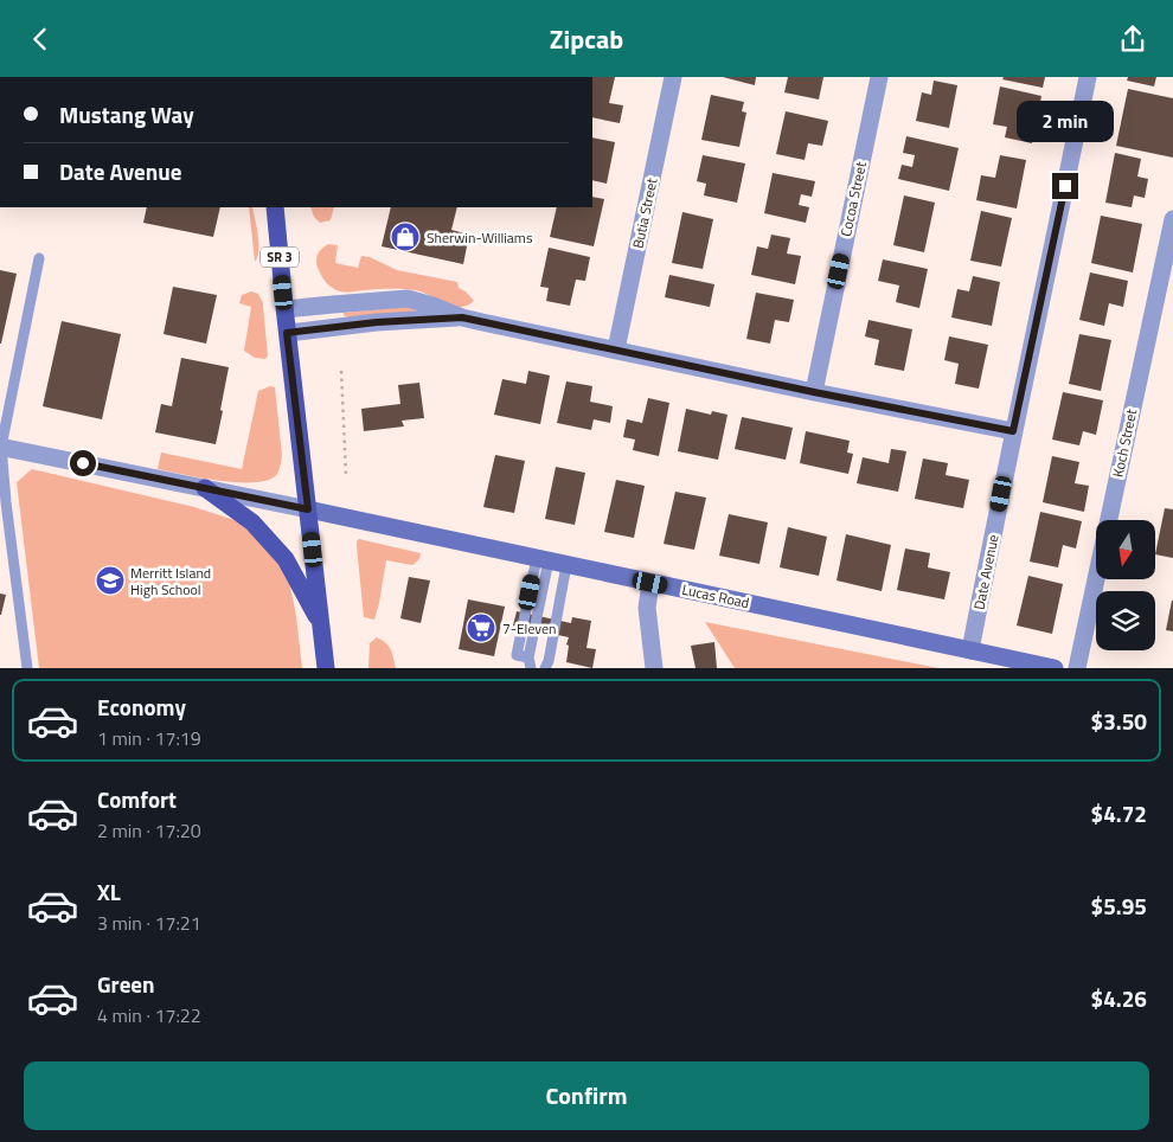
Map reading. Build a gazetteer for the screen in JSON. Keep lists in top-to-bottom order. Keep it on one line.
{"streets":{"main road":["SR 3"],"street":["Cocoa Street","Butia Street","Koch Street","Date Avenue","Lucas Road"]},"crossings":[["SR 3","Lucas Road"],["Date Avenue","Lucas Road"]],"places":{"shop":["Sherwin-Williams"],"school or university":["Merritt Island High School"],"supermarket":["7-Eleven"]},"north":"bottom","page":{"header":"Zipcab","banner":["Mustang Way","Date Avenue"],"bubble":"2 min","list":[{"name":"Economy","note":"1 min · 17:19","value":"$3.50"},{"name":"Comfort","note":"2 min · 17:20","value":"$4.72"},{"name":"XL","note":"3 min · 17:21","value":"$5.95"},{"name":"Green","note":"4 min · 17:22","value":"$4.26"}],"buttons":"Confirm"}}
